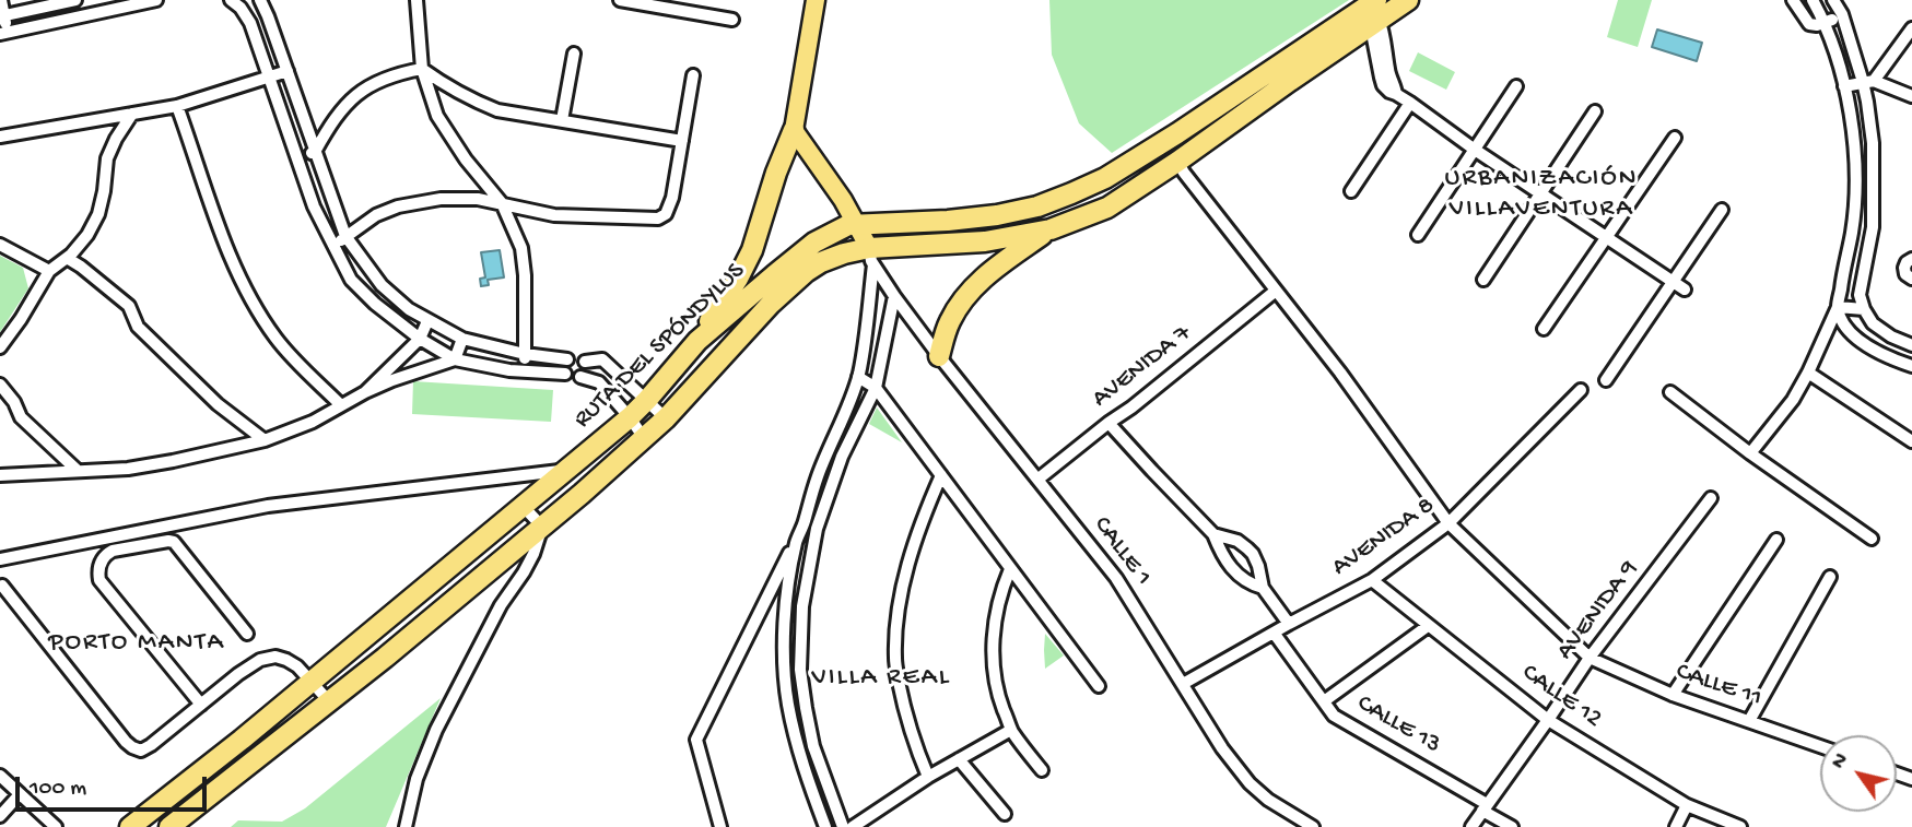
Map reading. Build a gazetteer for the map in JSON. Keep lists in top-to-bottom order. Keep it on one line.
{"streets":{"highway":["RUTA DEL SPÓNDYLUS"],"street":["AVENIDA 7","AVENIDA 8","CALLE 1","AVENIDA 9","CALLE 11","CALLE 12","CALLE 13"]},"crossings":[["RUTA DEL SPÓNDYLUS","CALLE 1"],["AVENIDA 7","CALLE 1"],["AVENIDA 8","CALLE 1"],["AVENIDA 8","CALLE 12"],["AVENIDA 8","CALLE 13"],["AVENIDA 9","CALLE 11"],["AVENIDA 9","CALLE 12"],["AVENIDA 9","CALLE 13"]],"districts":["URBANIZACIÓN VILLAVENTURA","PORTO MANTA","VILLA REAL"],"scale_bar":"100 m","north":"top left"}
